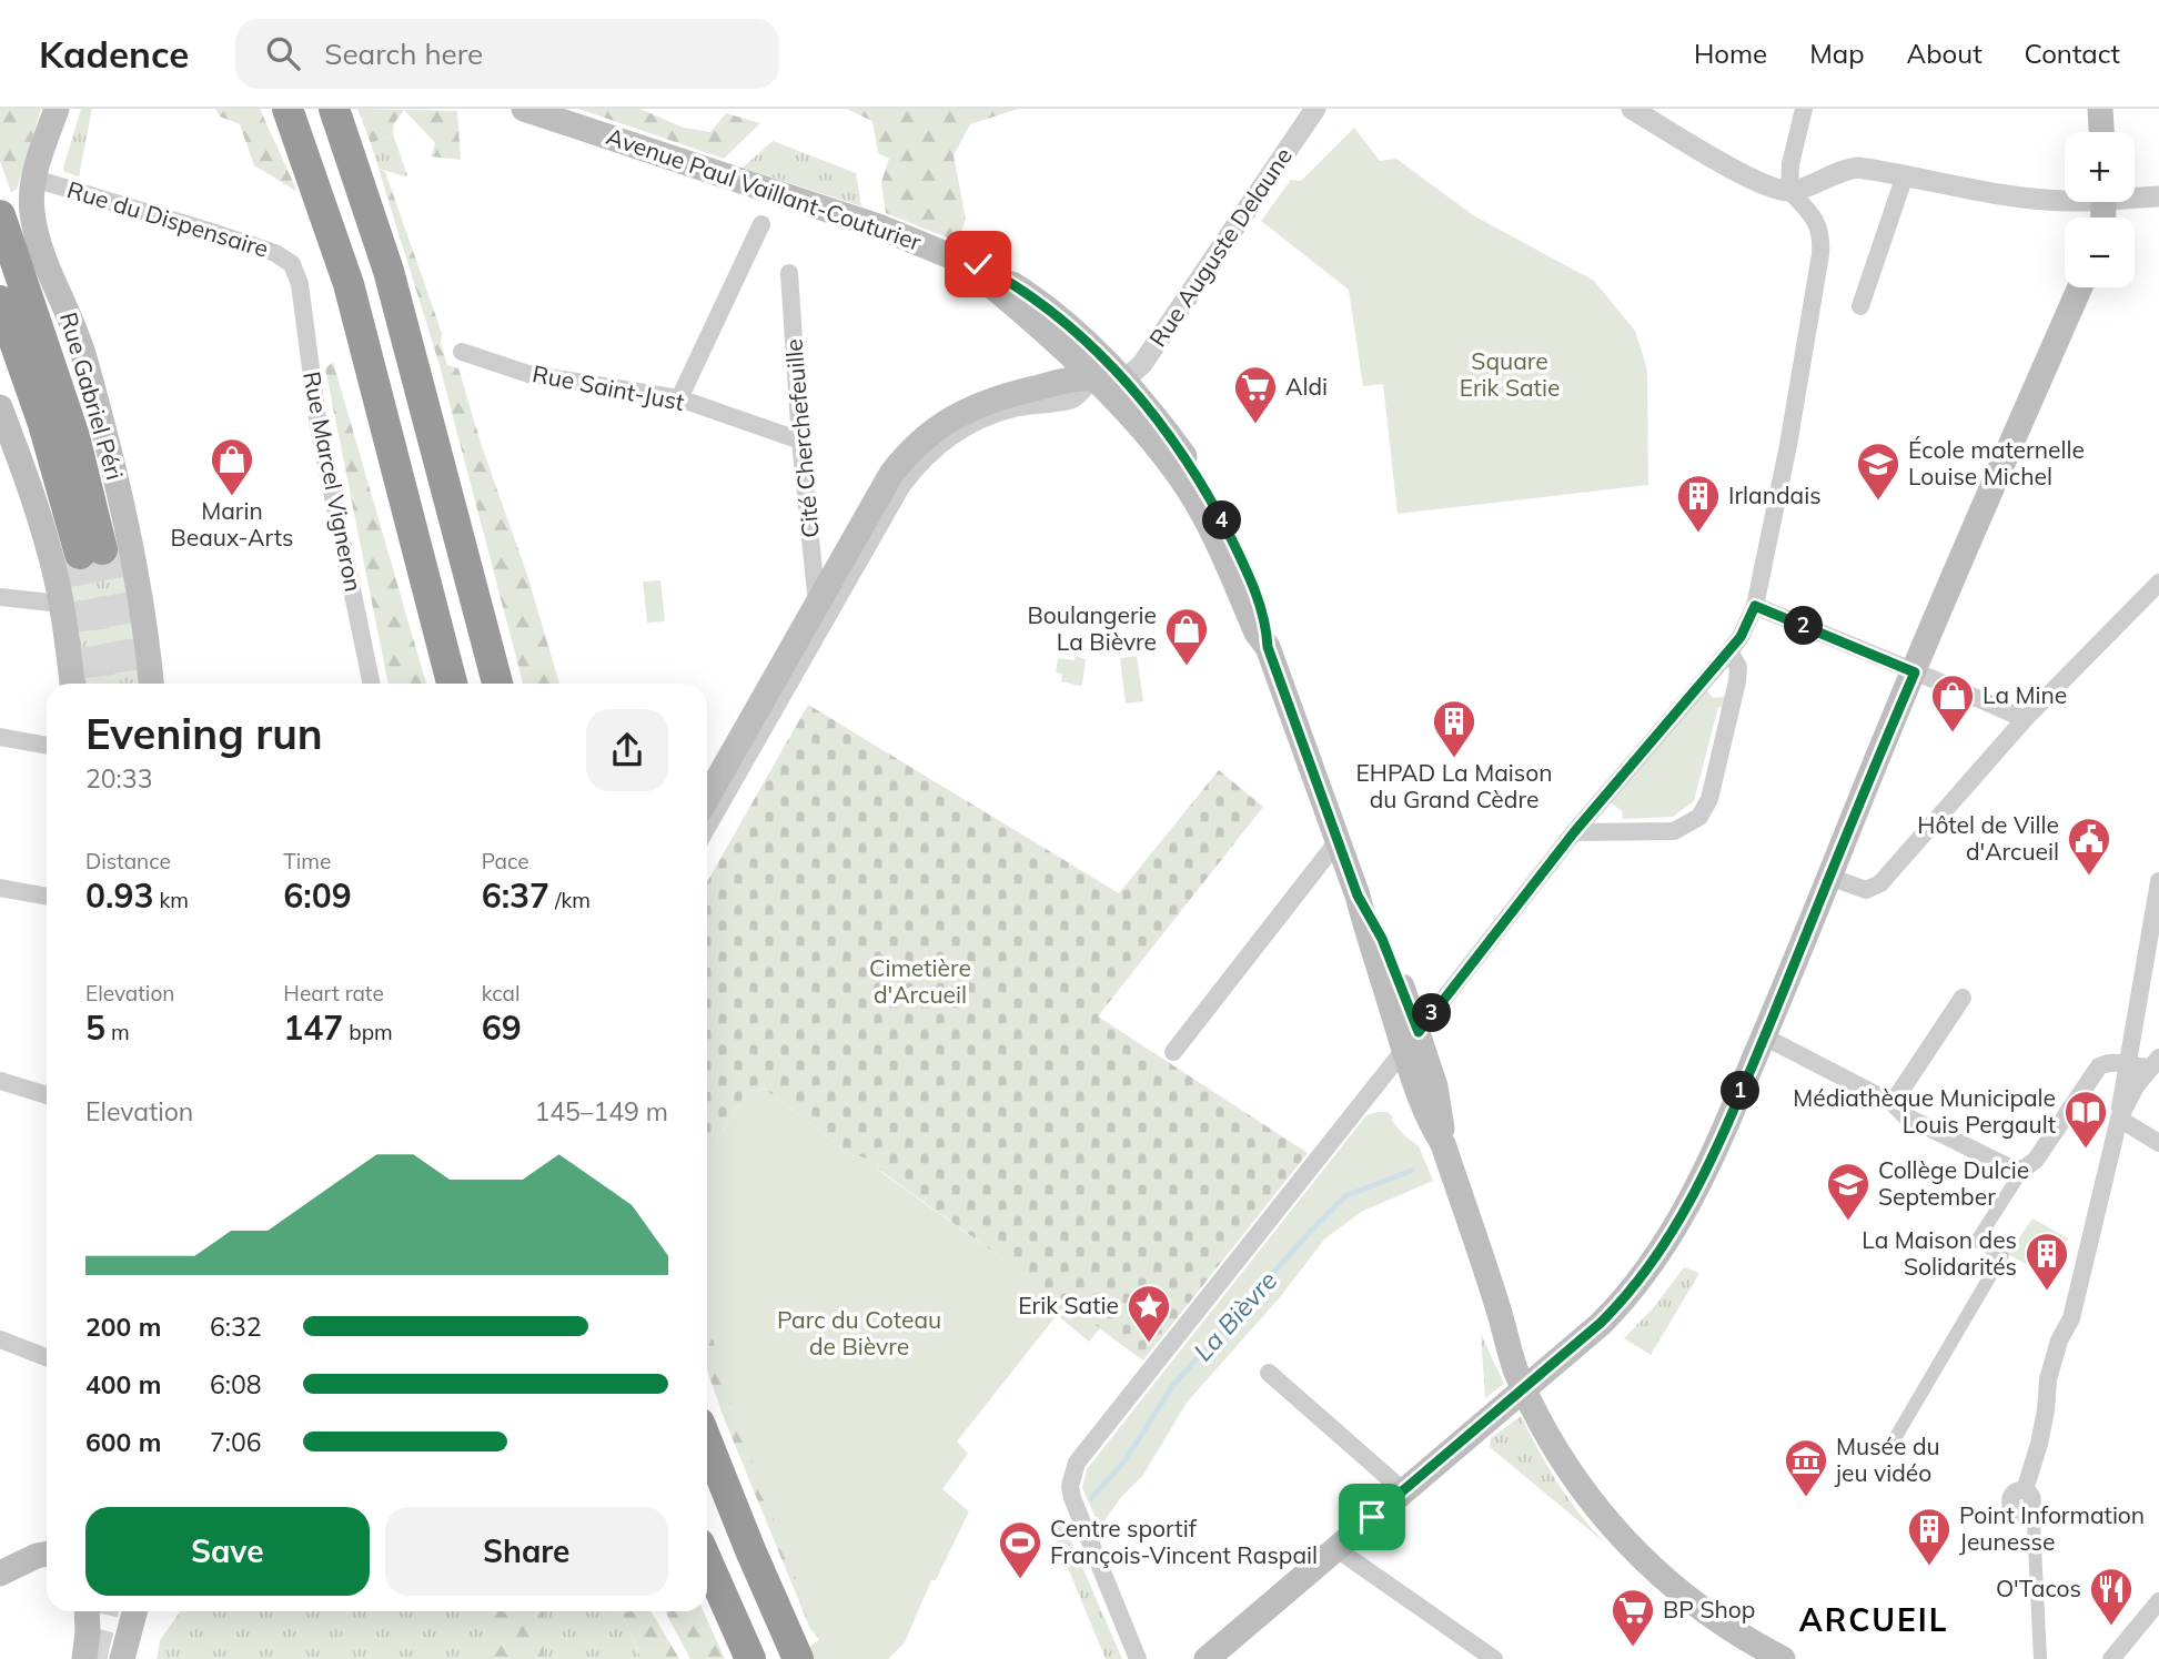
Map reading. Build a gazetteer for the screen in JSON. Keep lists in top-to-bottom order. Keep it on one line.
{"streets":{"main road":["Avenue Paul Vaillant-Couturier","Rue Gabriel Péri"],"street":["Rue du Dispensaire","Rue Auguste Delaune","Rue Saint-Just","Cité Cherchefeuille","Rue Marcel Vigneron"]},"crossings":[["Avenue Paul Vaillant-Couturier","Rue Auguste Delaune"],["Rue du Dispensaire","Rue Gabriel Péri"],["Rue du Dispensaire","Rue Marcel Vigneron"],["Rue Saint-Just","Cité Cherchefeuille"]],"districts":["ARCUEIL"],"water":["La Bièvre"],"parks":["Square Erik Satie","Cimetière d'Arcueil","Parc du Coteau de Bièvre"],"places":{"supermarket":["Aldi","BP Shop"],"shop":["Marin Beaux-Arts","Boulangerie La Bièvre","La Mine"],"school or university":["École maternelle Louise Michel","Collège Dulcie September"],"building":["Irlandais","EHPAD La Maison du Grand Cèdre","La Maison des Solidarités","Point Information Jeunesse"],"public building":["Hôtel de Ville d'Arcueil"],"library":["Médiathèque Municipale Louis Pergault"],"place":["Erik Satie"],"museum":["Musée du jeu vidéo"],"sports":["Centre sportif François-Vincent Raspail"],"restaurant":["O'Tacos"]},"page":{"header":"Kadence","search":"Search here","nav":["Home","Map","About","Contact"],"map_buttons":["+","−"],"pins":["4","2","3","1"],"heading":["Evening run","20:33"],"stats":[["Distance","0.93 km"],["Time","6:09"],["Pace","6:37 /km"],["Elevation","5 m"],["Heart rate","147 bpm"],["kcal","69"]],"chart":["Elevation","145–149 m"],"list":[{"name":"200 m","note":"6:32"},{"name":"400 m","note":"6:08"},{"name":"600 m","note":"7:06"}],"buttons":["Save","Share"]}}
